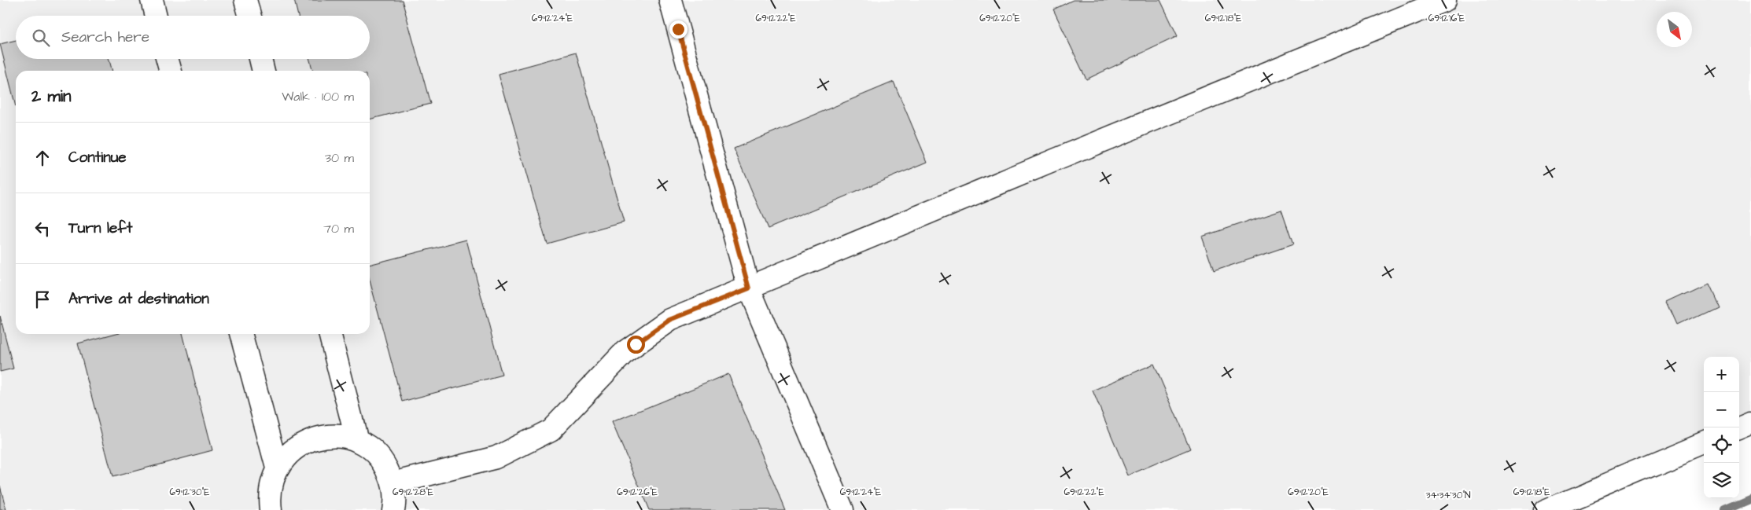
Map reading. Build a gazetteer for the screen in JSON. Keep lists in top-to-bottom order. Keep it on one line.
{"north":"bottom right","page":{"search":"Search here","heading":["2 min","Walk · 100 m"],"list":[["Continue","30 m"],["Turn left","70 m"],"Arrive at destination"],"map_buttons":["+","−"]},"coordinates":["69°12'22\"E","69°12'24\"E","69°12'20\"E","69°12'18\"E","69°12'16\"E","69°12'30\"E","69°12'28\"E","69°12'26\"E","34°34'30\"N"]}
